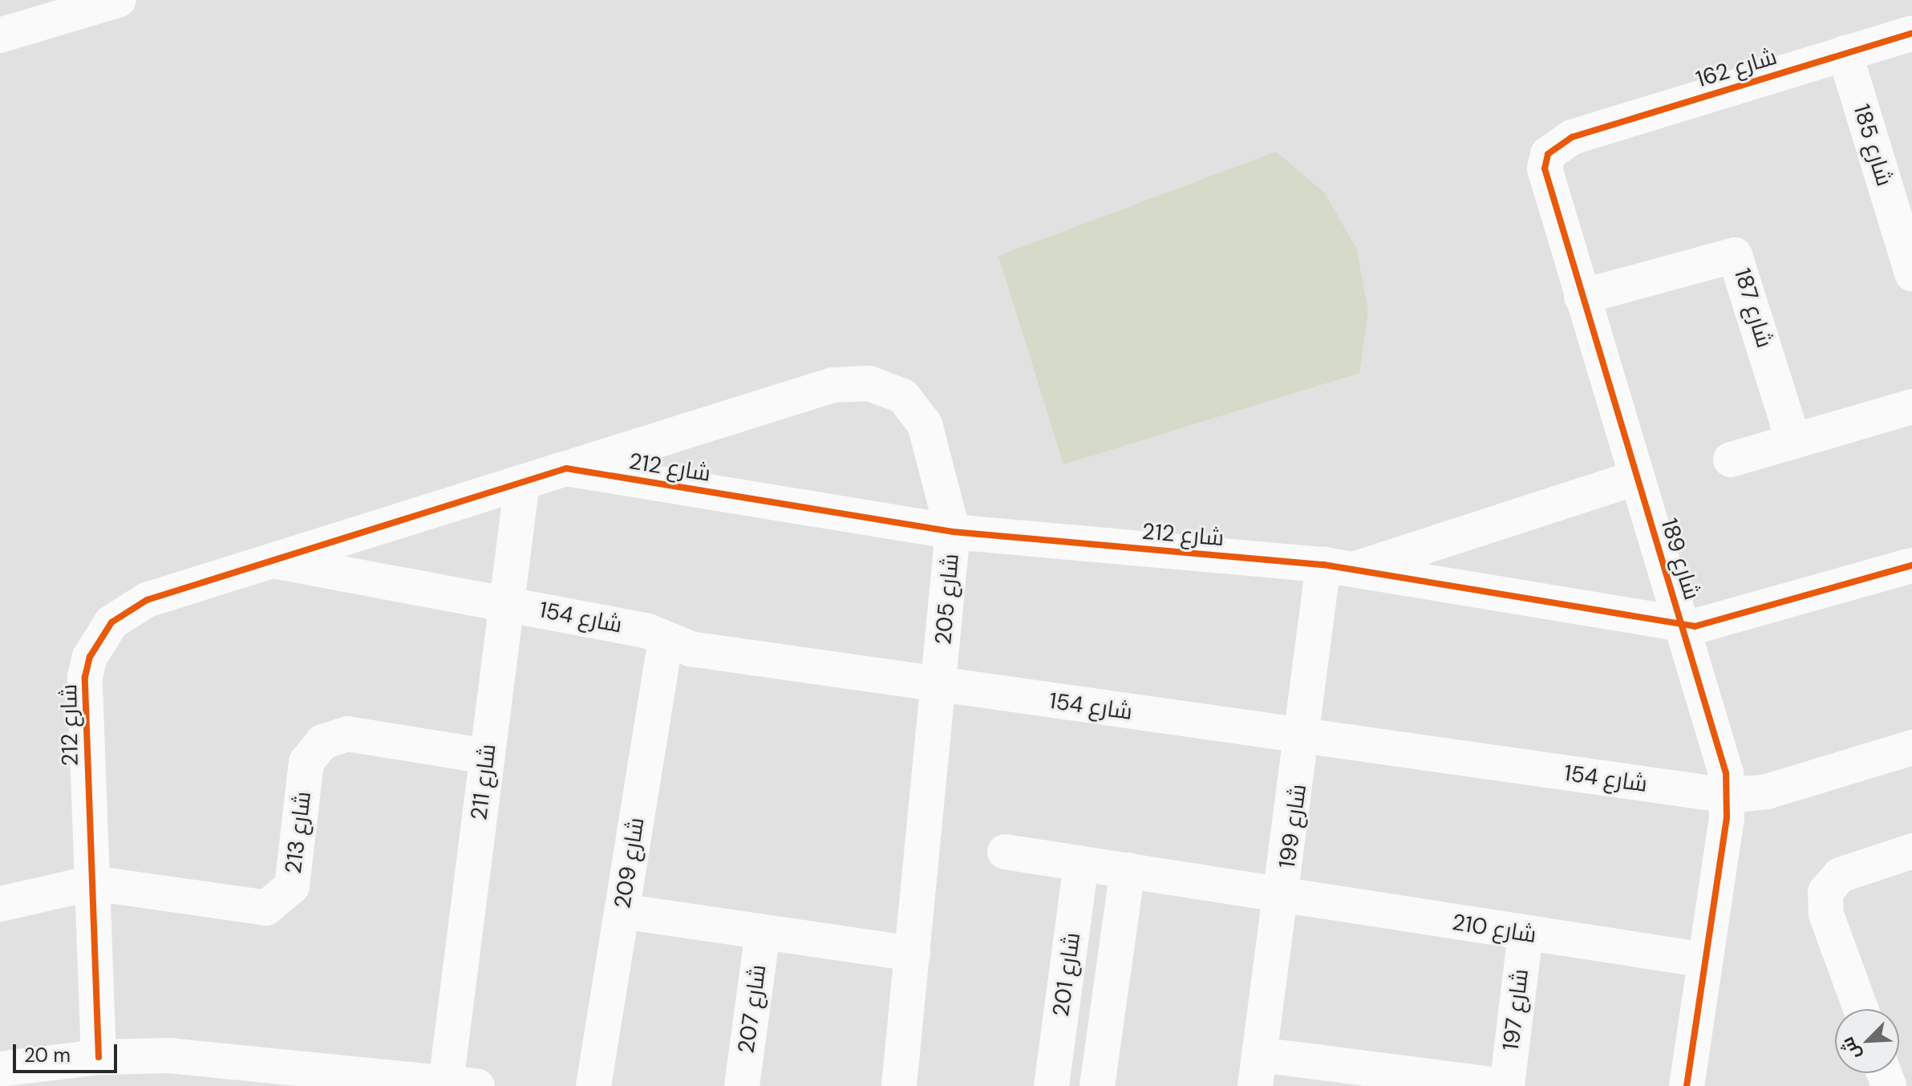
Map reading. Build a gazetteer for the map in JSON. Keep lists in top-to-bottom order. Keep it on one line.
{"streets":{"main road":["شارع 162","شارع 185","شارع 187","شارع 212","شارع 189","شارع 205","شارع 154","شارع 211","شارع 199","شارع 213","شارع 209","شارع 210","شارع 201","شارع 207","شارع 197"]},"crossings":[["شارع 162","شارع 185"],["شارع 162","شارع 189"],["شارع 187","شارع 189"],["شارع 212","شارع 189"],["شارع 212","شارع 205"],["شارع 212","شارع 154"],["شارع 212","شارع 211"],["شارع 212","شارع 199"],["شارع 212","شارع 213"],["شارع 189","شارع 154"],["شارع 189","شارع 210"],["شارع 205","شارع 154"],["شارع 154","شارع 211"],["شارع 154","شارع 199"],["شارع 154","شارع 209"],["شارع 211","شارع 213"],["شارع 199","شارع 210"],["شارع 210","شارع 197"]],"scale_bar":"20 m","north":"bottom left"}
